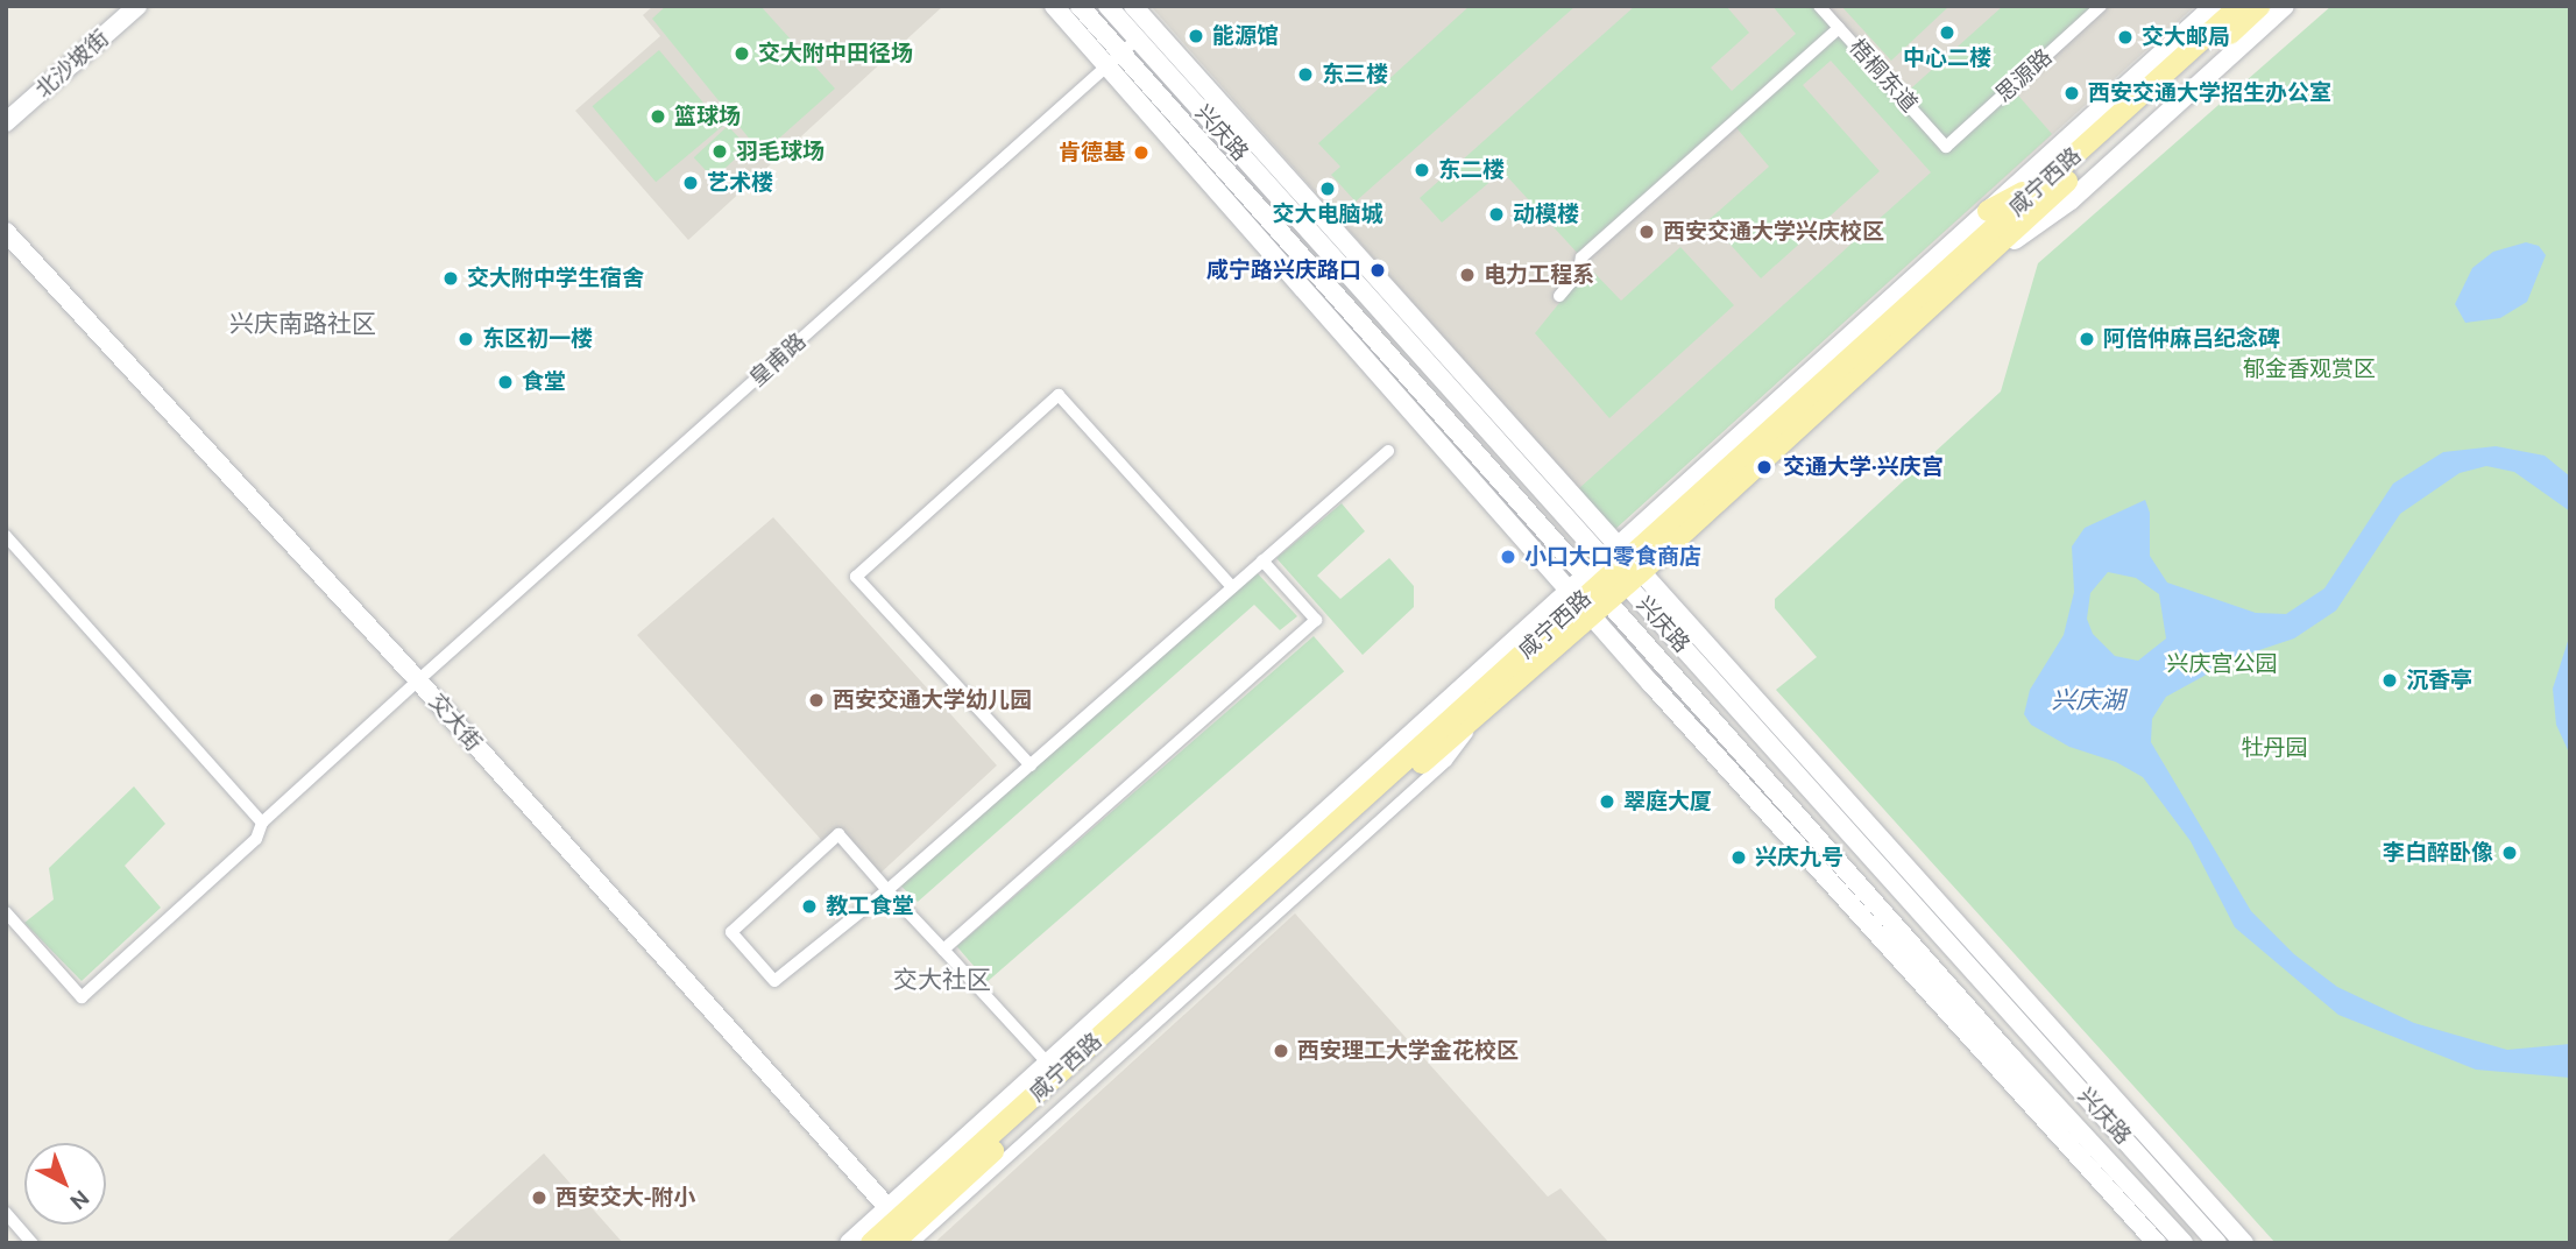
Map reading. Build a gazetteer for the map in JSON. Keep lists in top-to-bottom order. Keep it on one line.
{"streets":{"main road":["咸宁西路"],"street":["北沙坡街","梧桐东道","思源路","兴庆路","皇甫路","交大街"]},"crossings":[["梧桐东道","思源路"],["兴庆路","咸宁西路"],["兴庆路","皇甫路"],["咸宁西路","交大街"],["皇甫路","交大街"]],"districts":["兴庆南路社区","交大社区"],"water":["兴庆湖"],"parks":["郁金香观赏区","兴庆宫公园","牡丹园"],"places":["中心二楼","能源馆","交大邮局","交大附中田径场","东三楼","西安交通大学招生办公室","篮球场","羽毛球场","肯德基","东二楼","艺术楼","交大电脑城","动模楼","西安交通大学兴庆校区","咸宁路兴庆路口","电力工程系","交大附中学生宿舍","东区初一楼","阿倍仲麻吕纪念碑","食堂","交通大学·兴庆宫","小口大口零食商店","沉香亭","西安交通大学幼儿园","翠庭大厦","李白醉卧像","兴庆九号","教工食堂","西安理工大学金花校区","西安交大-附小"],"north":"bottom right"}
